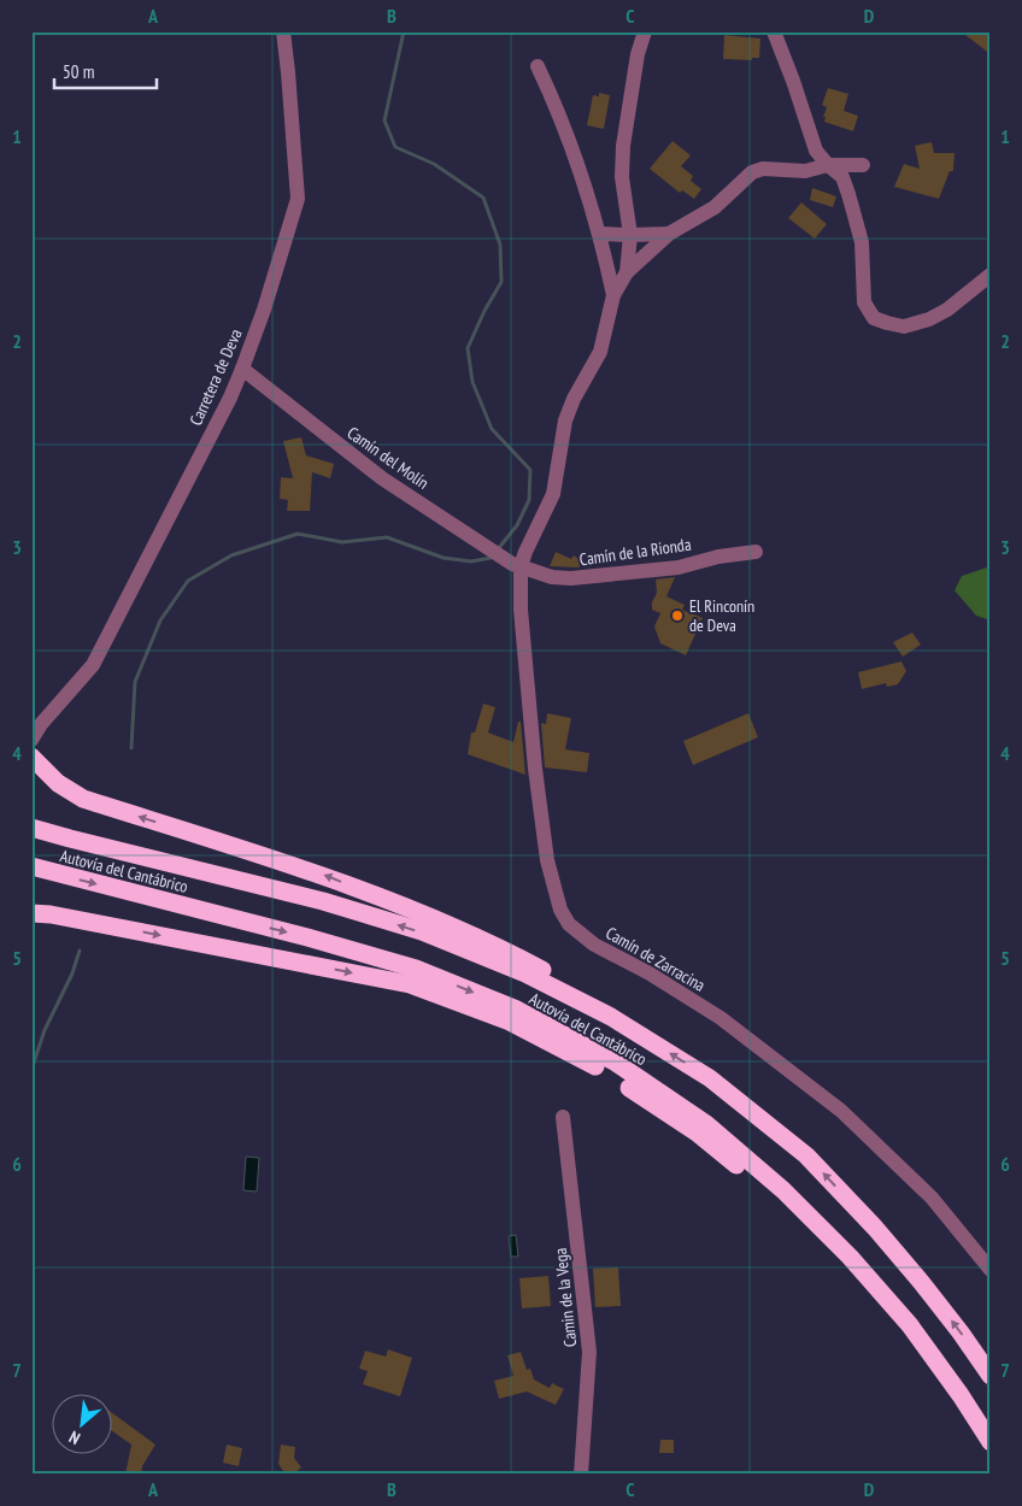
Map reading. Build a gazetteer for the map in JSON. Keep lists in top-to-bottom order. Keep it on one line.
{"streets":{"highway":["Autovía del Cantábrico"],"street":["Carretera de Deva","Camín del Molín","Camín de la Rionda","Camín de Zarracina","Camin de la Vega"]},"crossings":[["Carretera de Deva","Camín del Molín"],["Camín del Molín","Camín de la Rionda"],["Camín del Molín","Camín de Zarracina"],["Camín de la Rionda","Camín de Zarracina"]],"places":["El Rinconín de Deva"],"scale_bar":"50 m","north":"bottom left","grid":{"columns":["A","B","C","D"],"rows":["1","2","3","4","5","6","7"]}}
